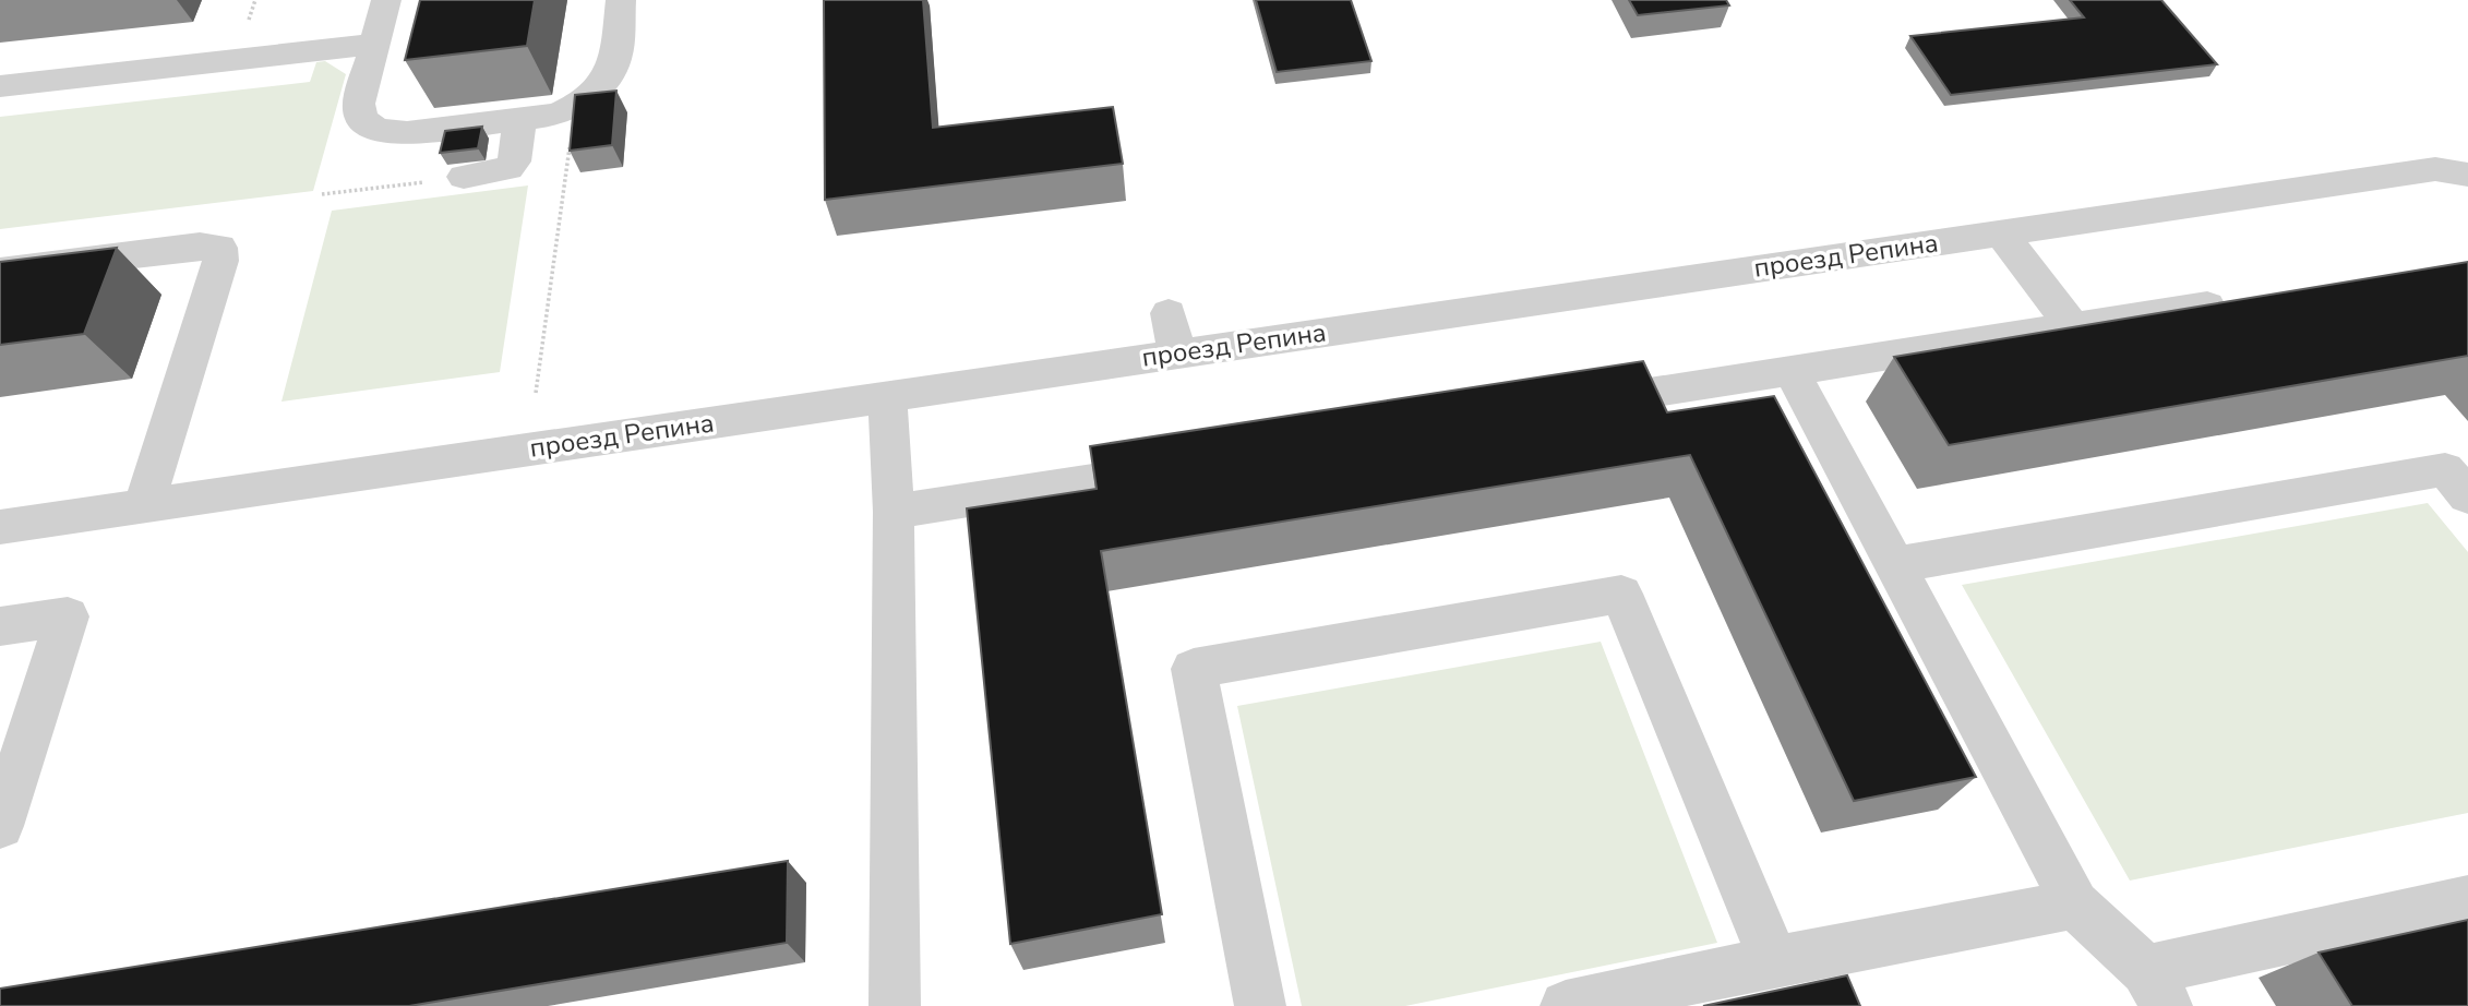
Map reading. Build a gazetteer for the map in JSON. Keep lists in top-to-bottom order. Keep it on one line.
{"streets":{"street":["проезд Репина"]}}
